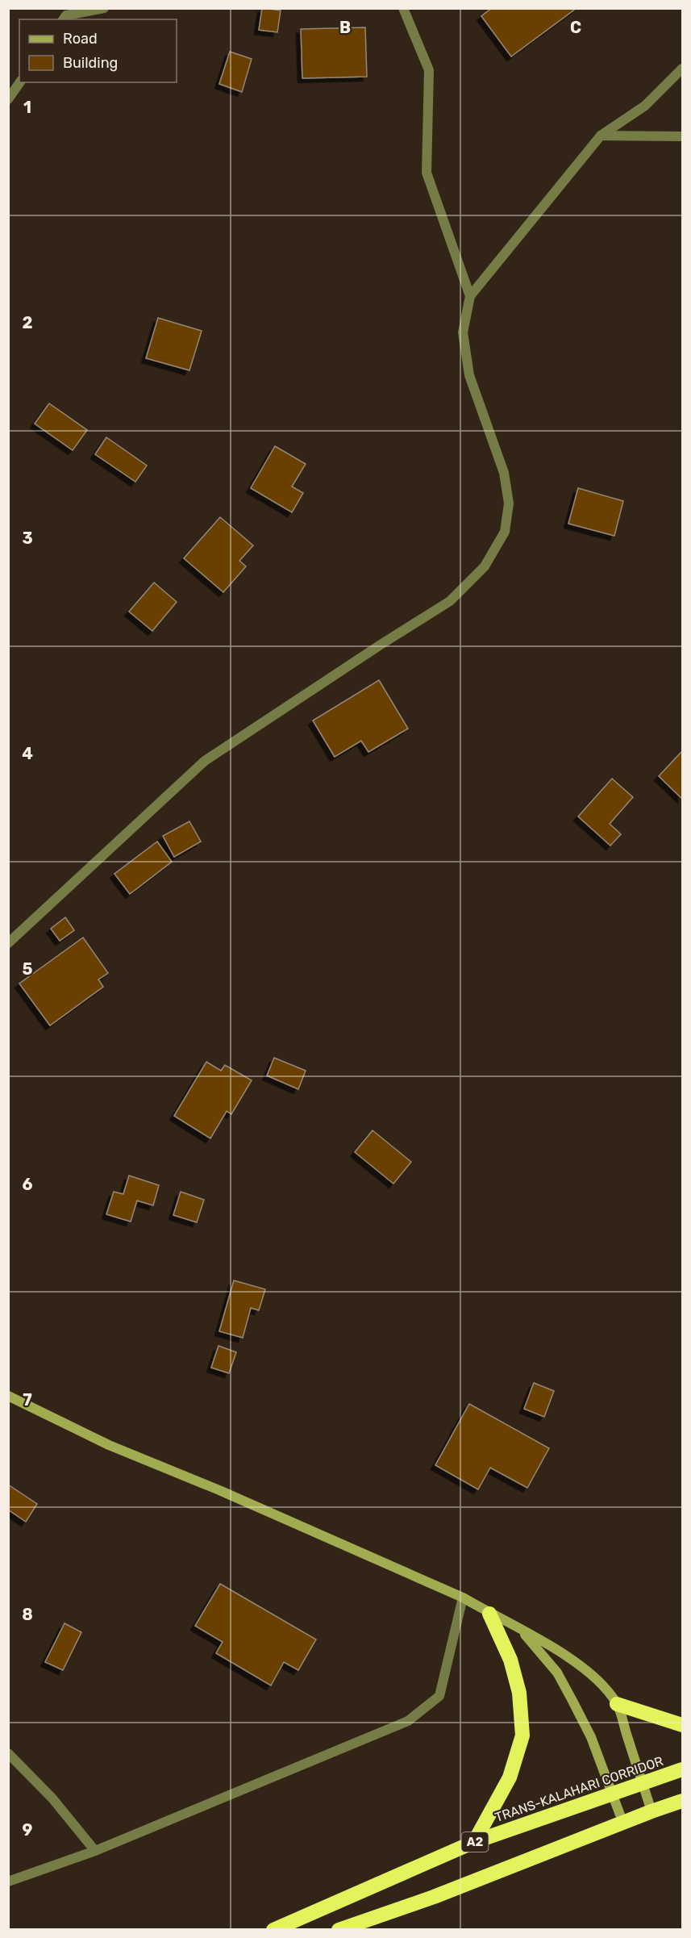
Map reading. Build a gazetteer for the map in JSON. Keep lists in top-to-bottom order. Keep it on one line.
{"streets":{"highway":["TRANS-KALAHARI CORRIDOR","A2"]},"legend":["Road","Building"],"grid":{"columns":["B","C"],"rows":["1","2","3","4","5","6","7","8","9"]}}
